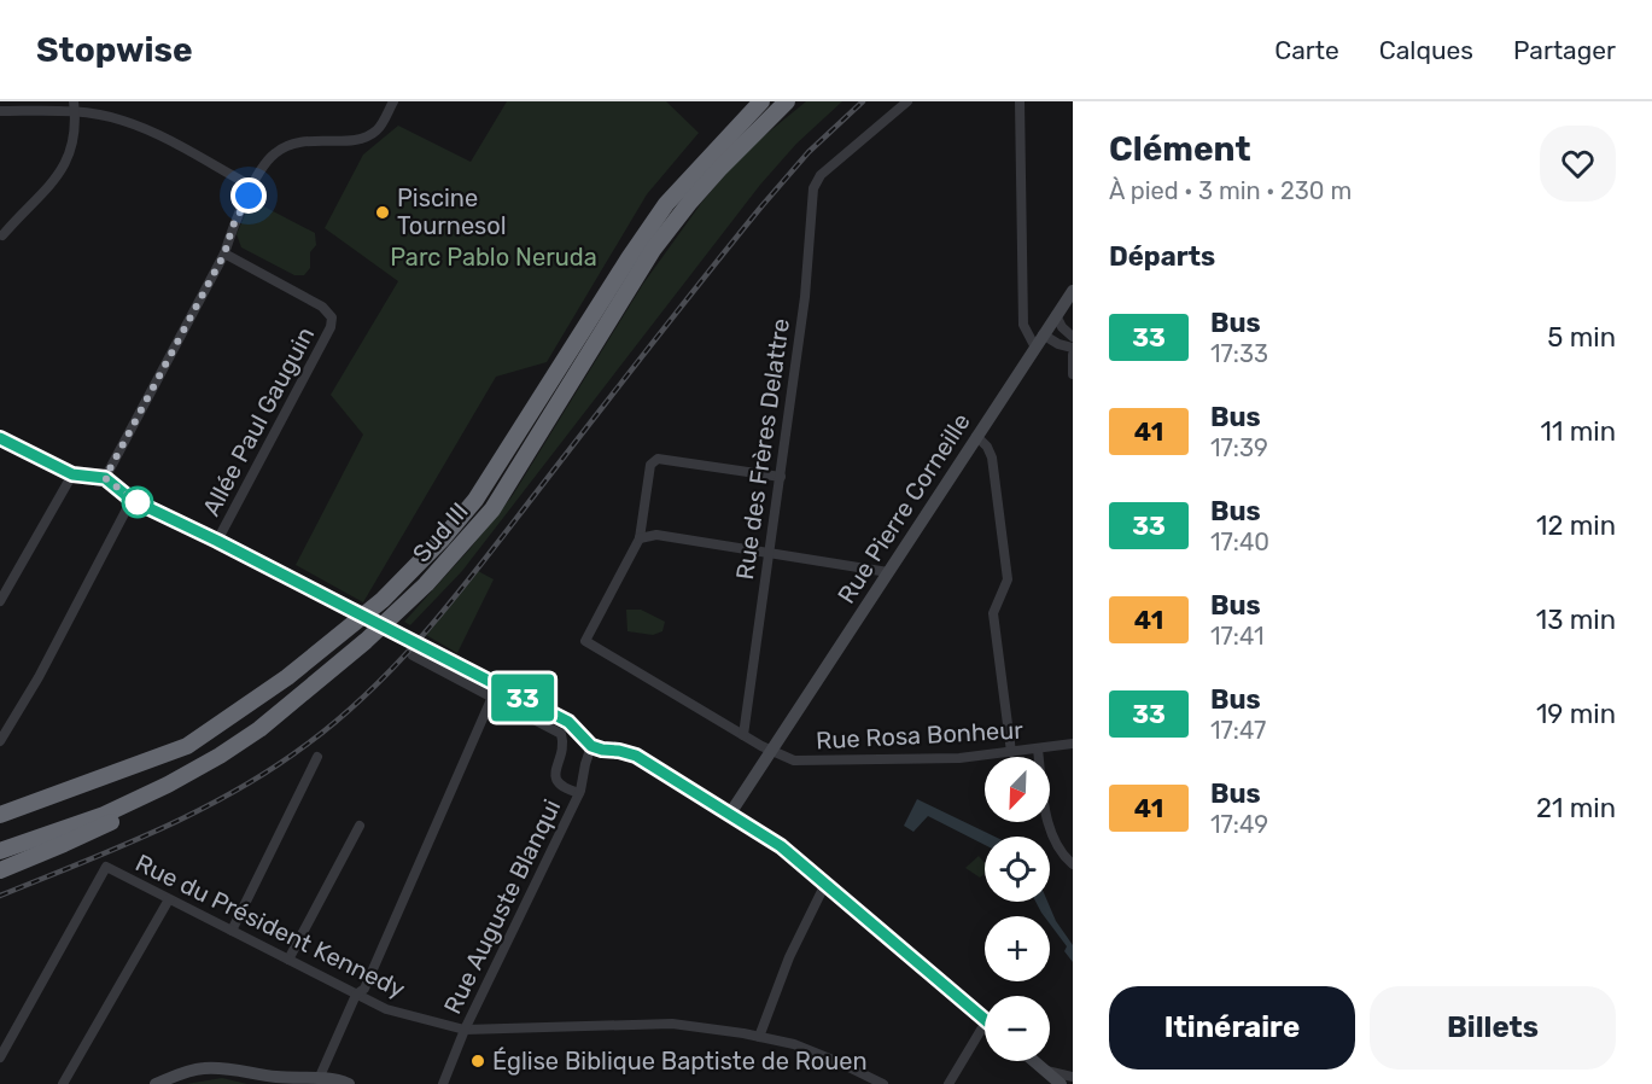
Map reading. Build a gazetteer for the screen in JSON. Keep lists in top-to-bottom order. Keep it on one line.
{"streets":{"highway":["Sud III"],"street":["Allée Paul Gauguin","Rue des Frères Delattre","Rue Pierre Corneille","Rue Rosa Bonheur","Rue Auguste Blanqui","Rue du Président Kennedy"]},"crossings":[["Rue Pierre Corneille","Rue Rosa Bonheur"],["Rue Auguste Blanqui","Rue du Président Kennedy"]],"parks":["Parc Pablo Neruda"],"places":["Piscine Tournesol","Église Biblique Baptiste de Rouen"],"lines":["bus line 33"],"north":"bottom left","page":{"header":"Stopwise","nav":["Carte","Calques","Partager"],"on_map":"33","heading":[["Clément","À pied · 3 min · 230 m"],"Départs"],"list":[{"mark":"33","name":"Bus","note":"17:33","value":"5 min"},{"mark":"41","name":"Bus","note":"17:39","value":"11 min"},{"mark":"33","name":"Bus","note":"17:40","value":"12 min"},{"mark":"41","name":"Bus","note":"17:41","value":"13 min"},{"mark":"33","name":"Bus","note":"17:47","value":"19 min"},{"mark":"41","name":"Bus","note":"17:49","value":"21 min"}],"map_buttons":["+","−"],"buttons":["Itinéraire","Billets"]}}
